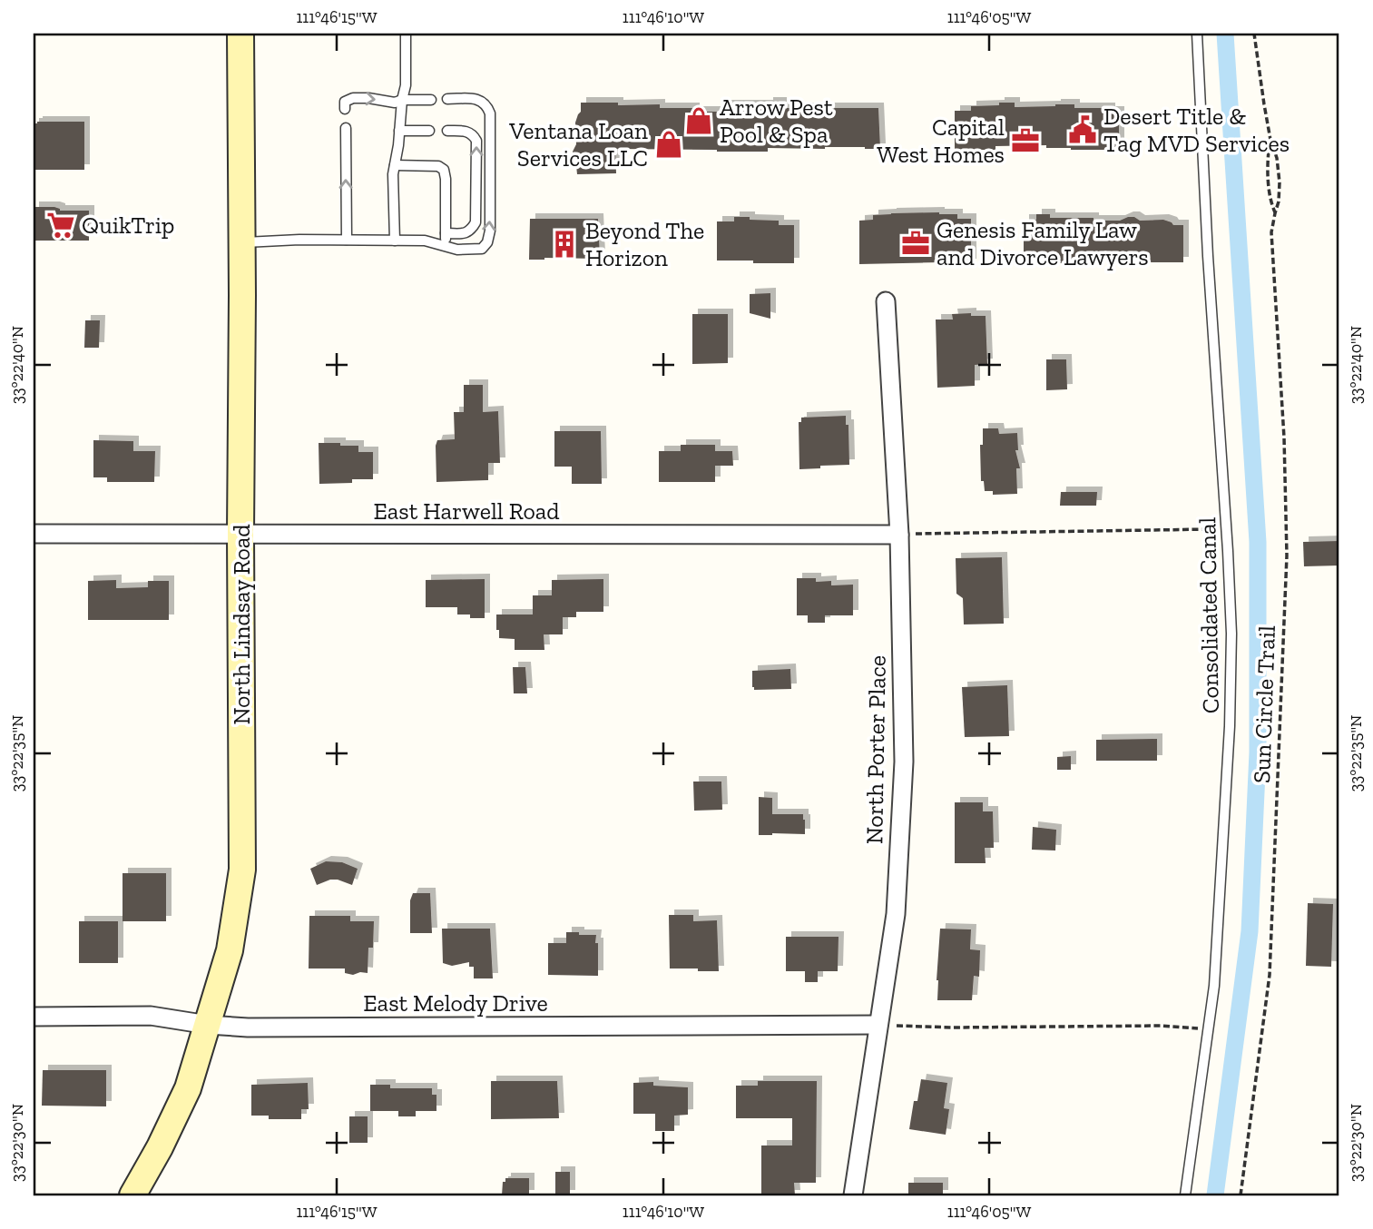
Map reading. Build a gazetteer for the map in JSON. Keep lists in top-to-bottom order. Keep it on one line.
{"streets":{"main road":["North Lindsay Road"],"street":["East Harwell Road","North Porter Place","East Melody Drive"],"lane":["Consolidated Canal"],"path":["Sun Circle Trail"]},"crossings":[["East Harwell Road","North Lindsay Road"],["East Harwell Road","North Porter Place"],["North Lindsay Road","East Melody Drive"],["North Porter Place","East Melody Drive"]],"places":{"shop":["Arrow Pest Pool & Spa","Ventana Loan Services LLC"],"public building":["Desert Title & Tag MVD Services"],"office":["Capital West Homes","Genesis Family Law and Divorce Lawyers"],"supermarket":["QuikTrip"],"building":["Beyond The Horizon"]},"coordinates":["111°46'15\"W","111°46'10\"W","111°46'05\"W","33°22'40\"N","33°22'35\"N","33°22'30\"N"]}
